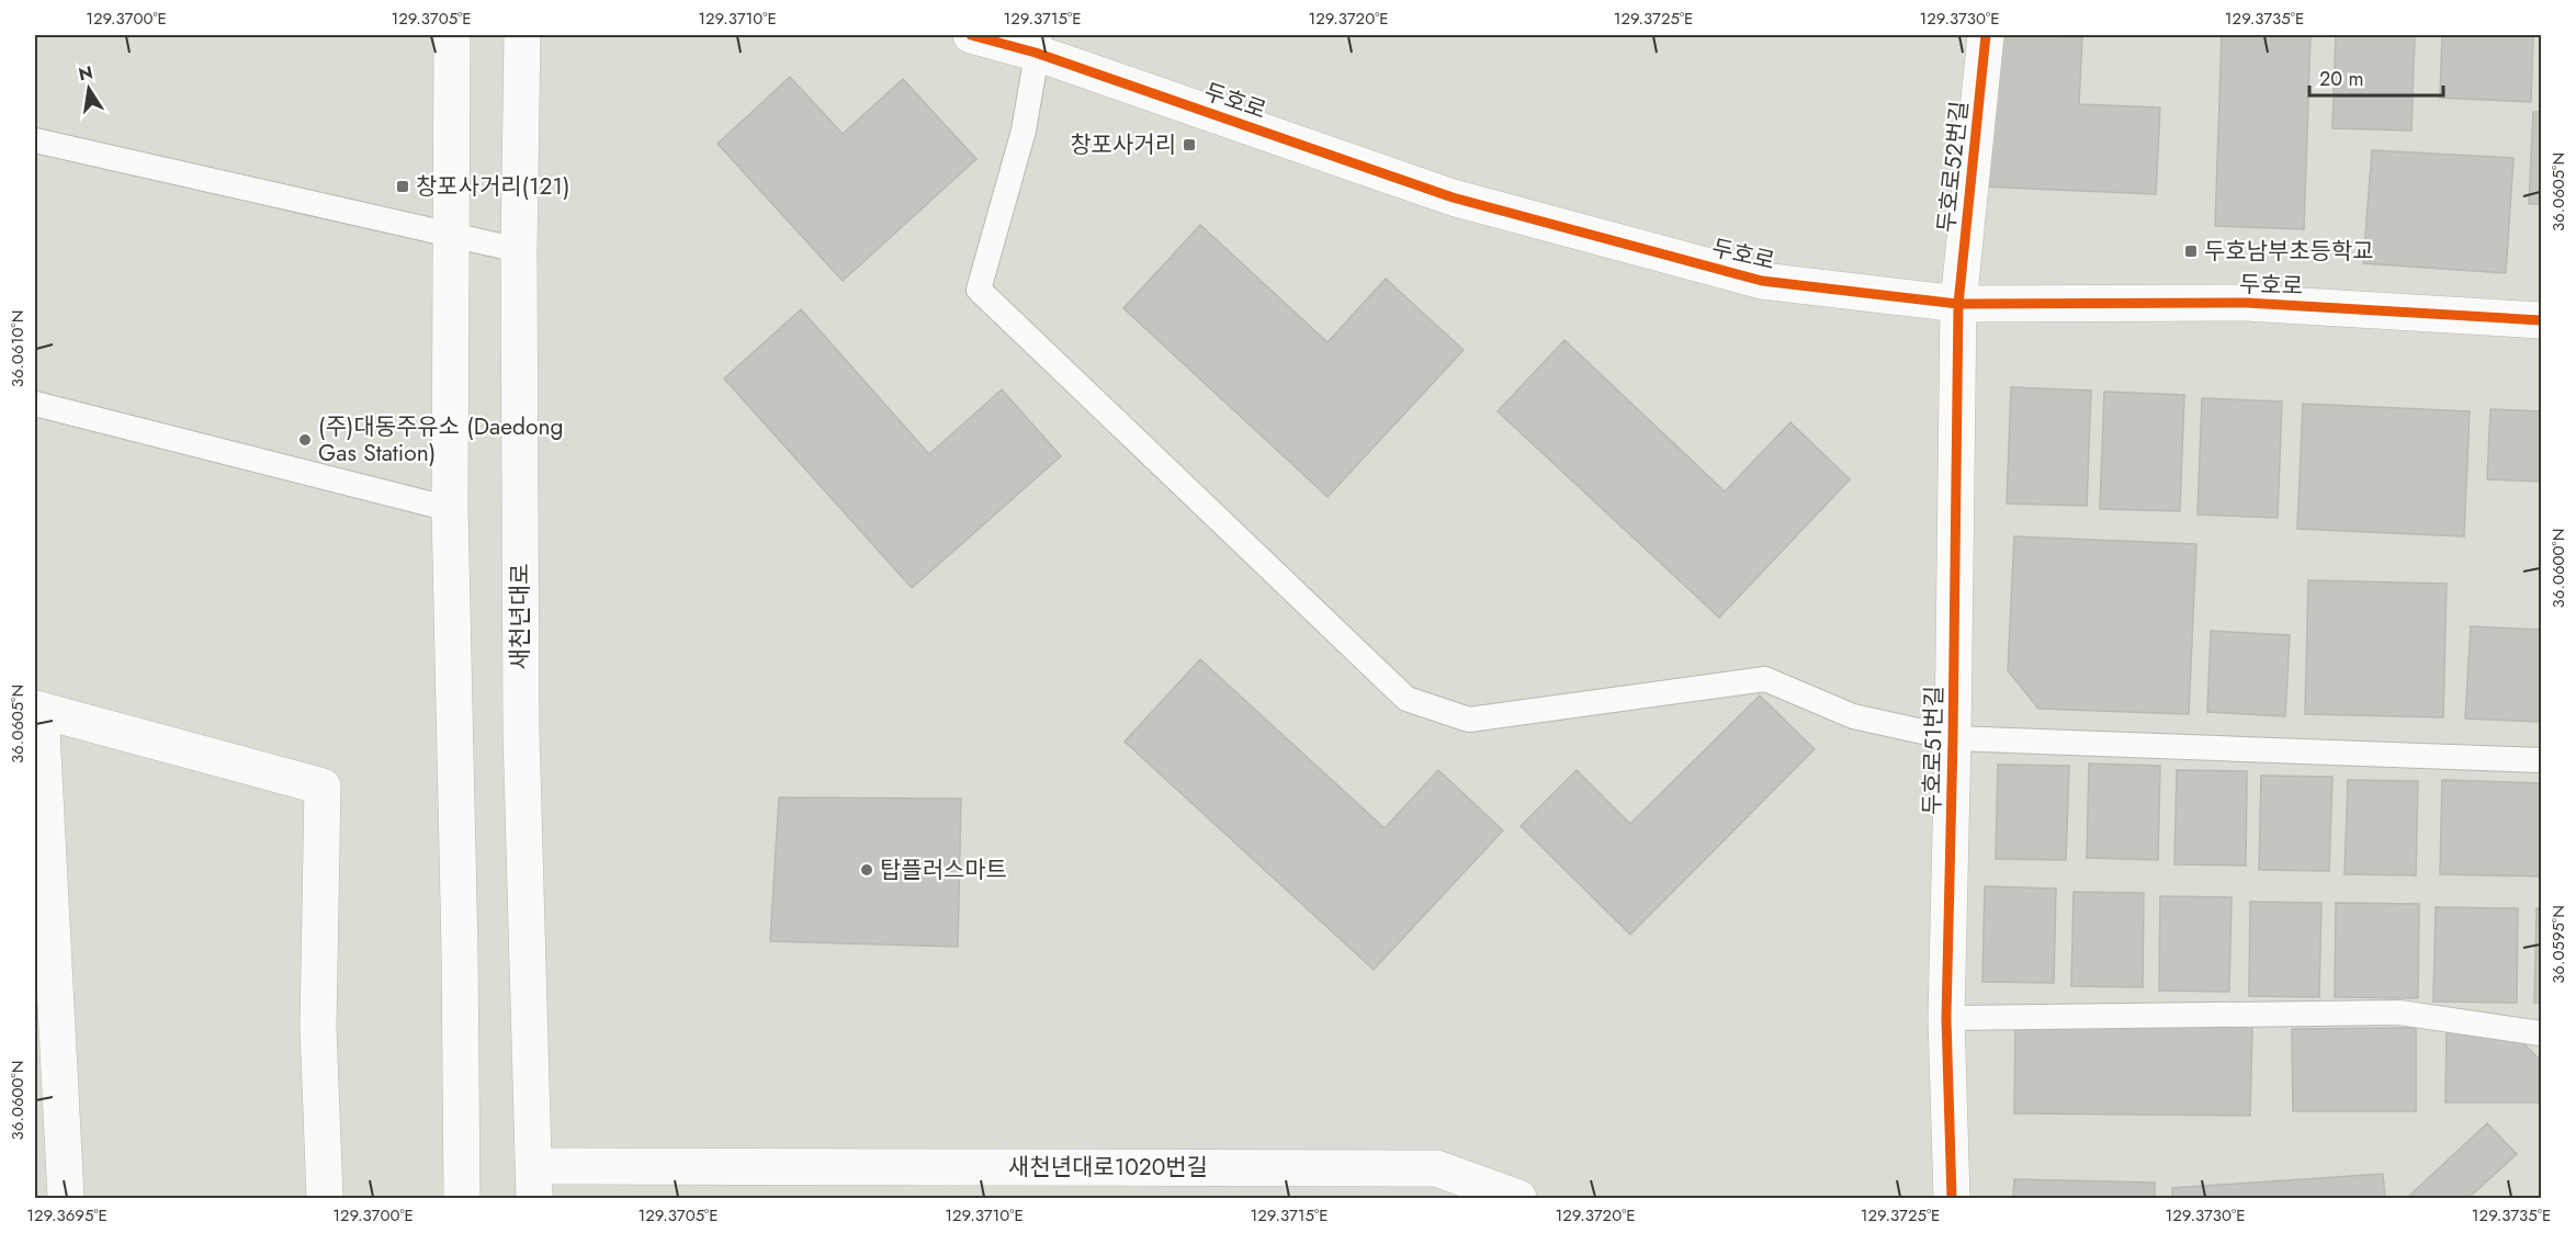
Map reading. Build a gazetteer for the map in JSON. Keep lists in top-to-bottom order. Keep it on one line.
{"streets":{"street":["두호로","두호로52번길","새천년대로","두호로51번길","새천년대로1020번길"]},"crossings":[["두호로","두호로52번길"],["두호로","두호로51번길"],["두호로52번길","두호로51번길"],["새천년대로","새천년대로1020번길"]],"places":{"transit":["창포사거리","창포사거리(121)","두호남부초등학교"],"other":["(주)대동주유소 (Daedong Gas Station)","탑플러스마트"]},"scale_bar":"20 m","north":"top","coordinates":["129.3700°E","129.3705°E","129.3710°E","129.3715°E","129.3720°E","129.3725°E","129.3730°E","129.3735°E","36.0605°N","36.0610°N","36.0600°N","36.0595°N","129.3695°E"]}
